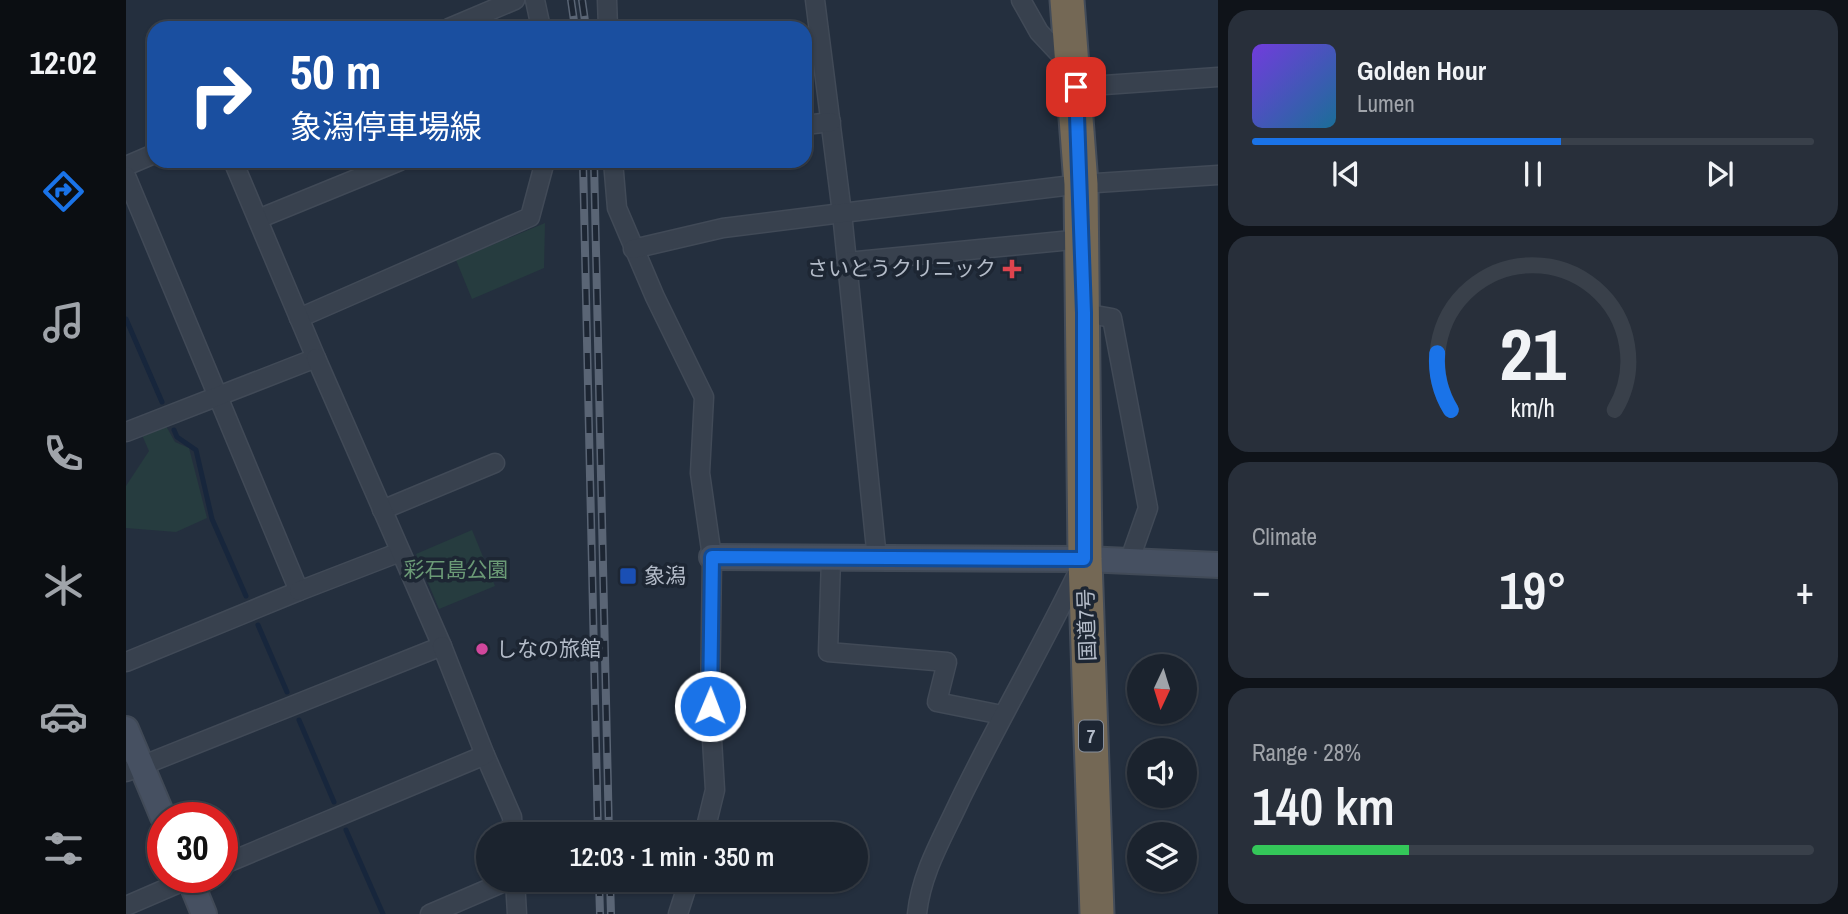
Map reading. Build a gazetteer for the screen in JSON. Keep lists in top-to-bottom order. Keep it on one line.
{"streets":{"highway":["国道7号","7"]},"parks":["彩石島公園"],"places":{"health":["さいとうクリニック"],"transit":["象潟"],"other":["しなの旅館"]},"north":"bottom","page":{"tabs":"12:02","turn":["50 m","象潟停車場線"],"song":["Golden Hour","Lumen"],"tile":["Climate",["Range · 28%","140 km"]],"heat":["−","19°","+"],"limit":"30","trip":"12:03 · 1 min · 350 m","gauge":["21","km/h"]}}
